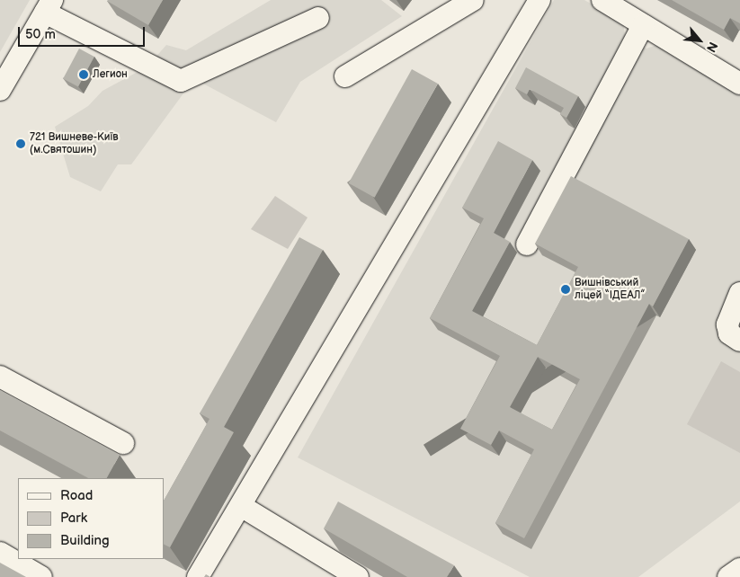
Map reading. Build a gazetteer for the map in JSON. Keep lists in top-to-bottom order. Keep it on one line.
{"places":["Легион","721 Вишневе-Київ (м.Святошин)","Вишнівський ліцей “ІДЕАЛ”"],"legend":["Road","Park","Building"],"scale_bar":"50 m","north":"bottom right"}
